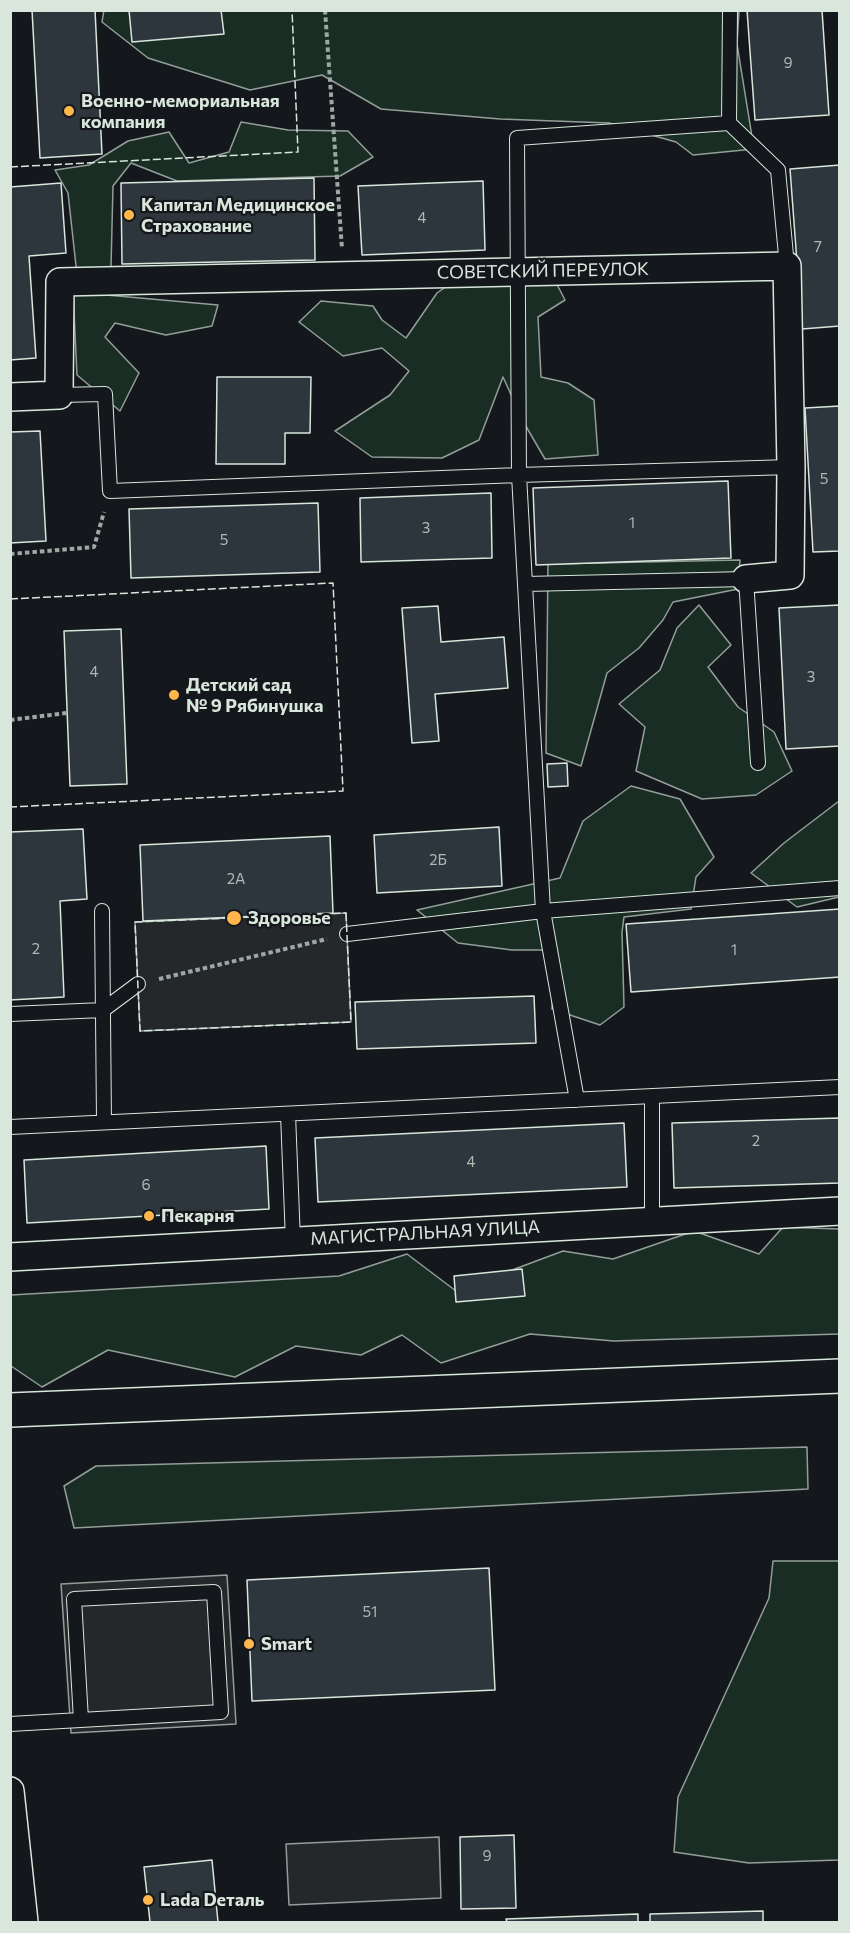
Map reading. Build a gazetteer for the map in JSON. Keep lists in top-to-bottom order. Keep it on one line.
{"streets":{"street":["СОВЕТСКИЙ ПЕРЕУЛОК","МАГИСТРАЛЬНАЯ УЛИЦА"]},"places":["Военно-мемориальная компания","Капитал Медицинское Страхование","Детский сад № 9 Рябинушка","Здоровье","Пекарня","Smart","Lada Dеталь"],"house_numbers":["9","4","7","5","1","3","5","4","3","2Б","2А","2","1","2","4","6","51","9"]}
